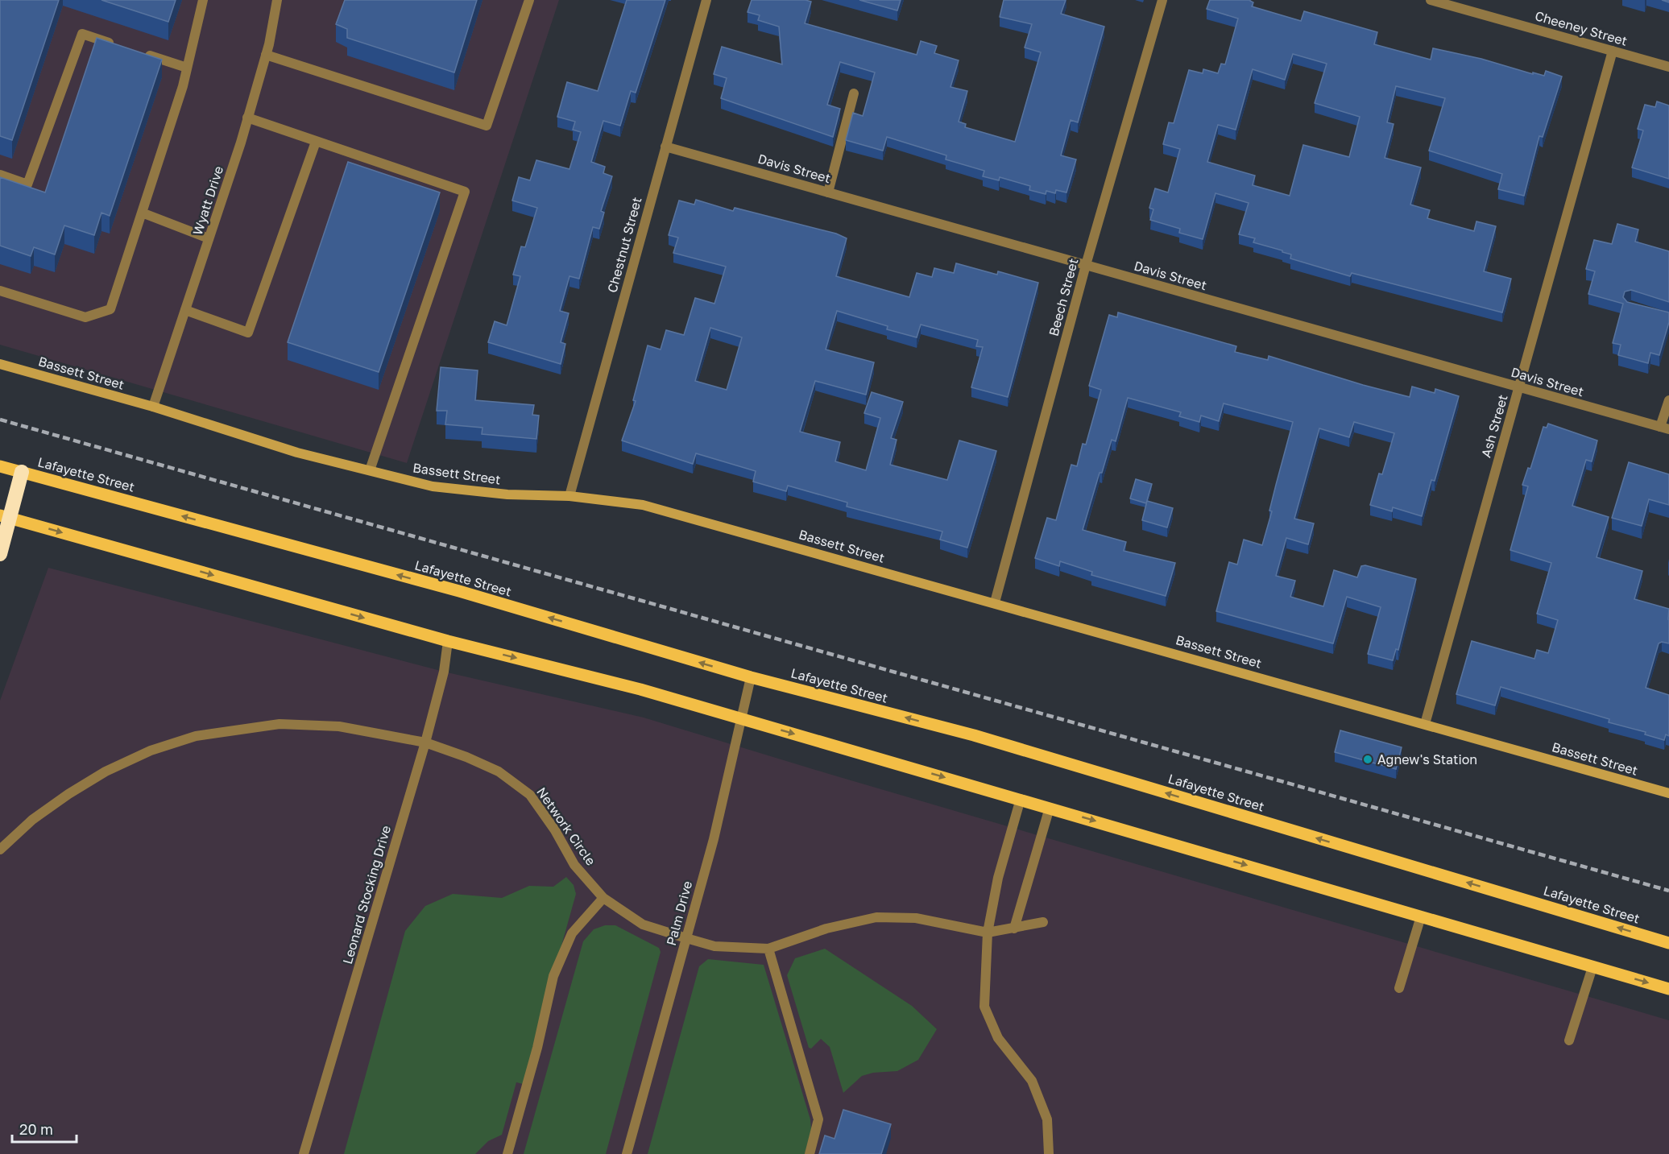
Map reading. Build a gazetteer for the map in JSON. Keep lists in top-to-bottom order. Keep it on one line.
{"streets":{"main road":["Lafayette Street"],"street":["Cheeney Street","Davis Street","Wyatt Drive","Chestnut Street","Beech Street","Bassett Street","Ash Street","Network Circle","Leonard Stocking Drive","Palm Drive"]},"crossings":[["Cheeney Street","Ash Street"],["Davis Street","Chestnut Street"],["Davis Street","Beech Street"],["Davis Street","Ash Street"],["Wyatt Drive","Bassett Street"],["Chestnut Street","Bassett Street"],["Beech Street","Bassett Street"],["Bassett Street","Ash Street"],["Lafayette Street","Palm Drive"],["Network Circle","Leonard Stocking Drive"],["Network Circle","Palm Drive"]],"places":["Agnew's Station"],"scale_bar":"20 m"}
